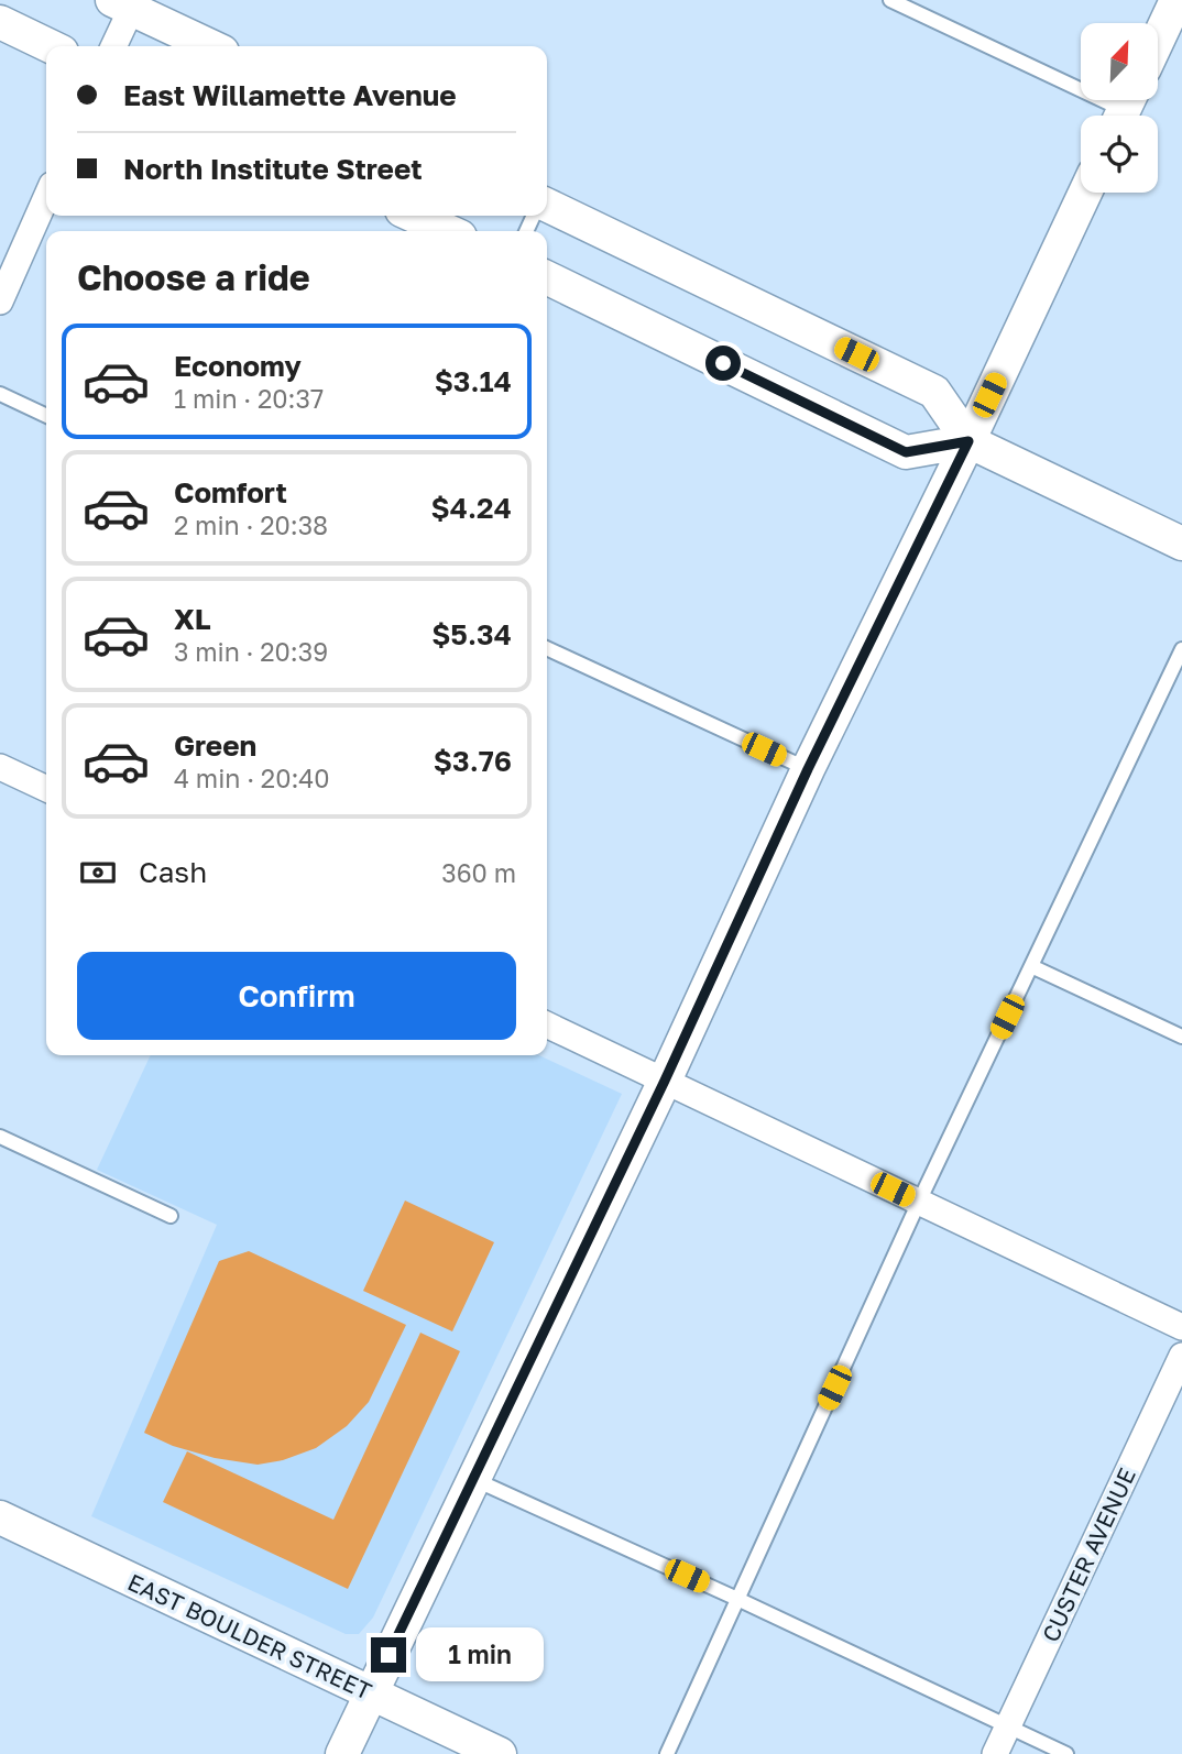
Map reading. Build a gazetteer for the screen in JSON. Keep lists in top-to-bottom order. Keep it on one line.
{"streets":{"street":["CUSTER AVENUE","EAST BOULDER STREET"]},"north":"top right","page":{"banner":["East Willamette Avenue","North Institute Street"],"heading":"Choose a ride","list":[{"name":"Economy","note":"1 min · 20:37","value":"$3.14"},{"name":"Comfort","note":"2 min · 20:38","value":"$4.24"},{"name":"XL","note":"3 min · 20:39","value":"$5.34"},{"name":"Green","note":"4 min · 20:40","value":"$3.76"}],"pay":["Cash","360 m"],"buttons":"Confirm","bubble":"1 min"}}
